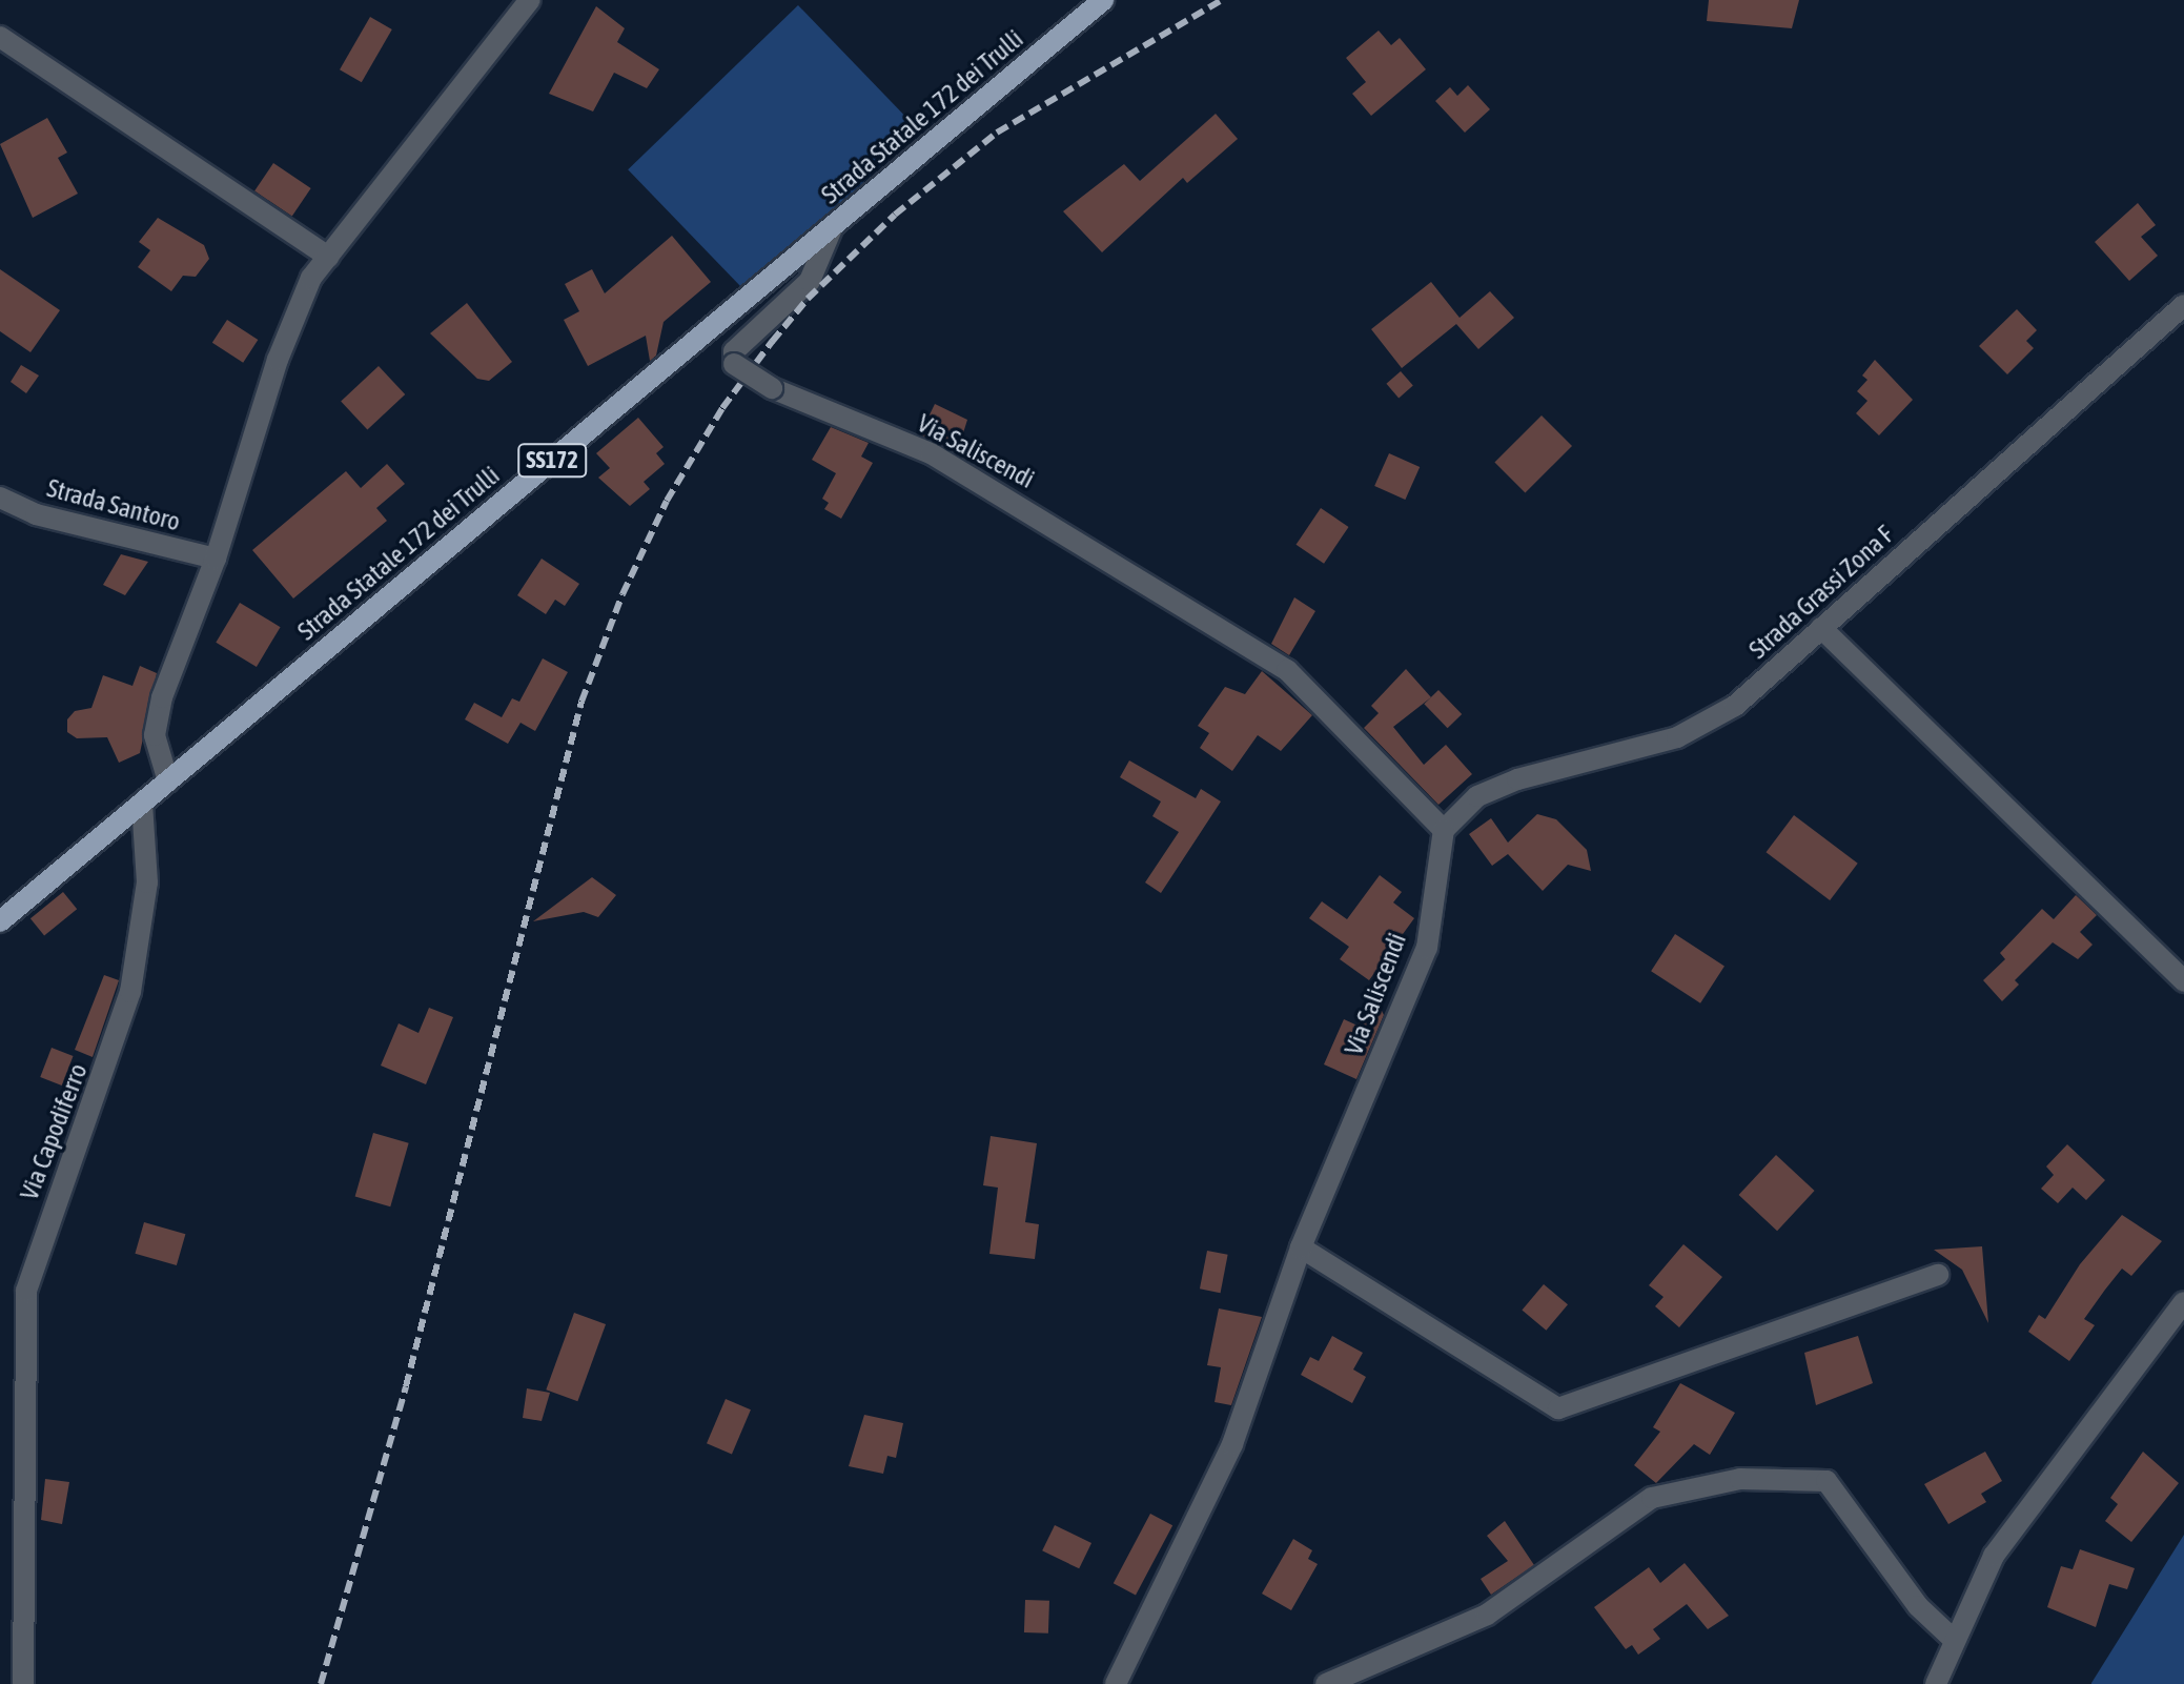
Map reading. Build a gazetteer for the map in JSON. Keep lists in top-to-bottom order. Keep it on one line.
{"streets":{"main road":["Strada Statale 172 dei Trulli","SS172"],"street":["Via Saliscendi","Strada Santoro","Strada Grassi Zona F","Via Capodiferro"]},"crossings":[["Strada Statale 172 dei Trulli","Via Saliscendi"],["Strada Statale 172 dei Trulli","Via Capodiferro"],["Via Saliscendi","Strada Grassi Zona F"]]}
